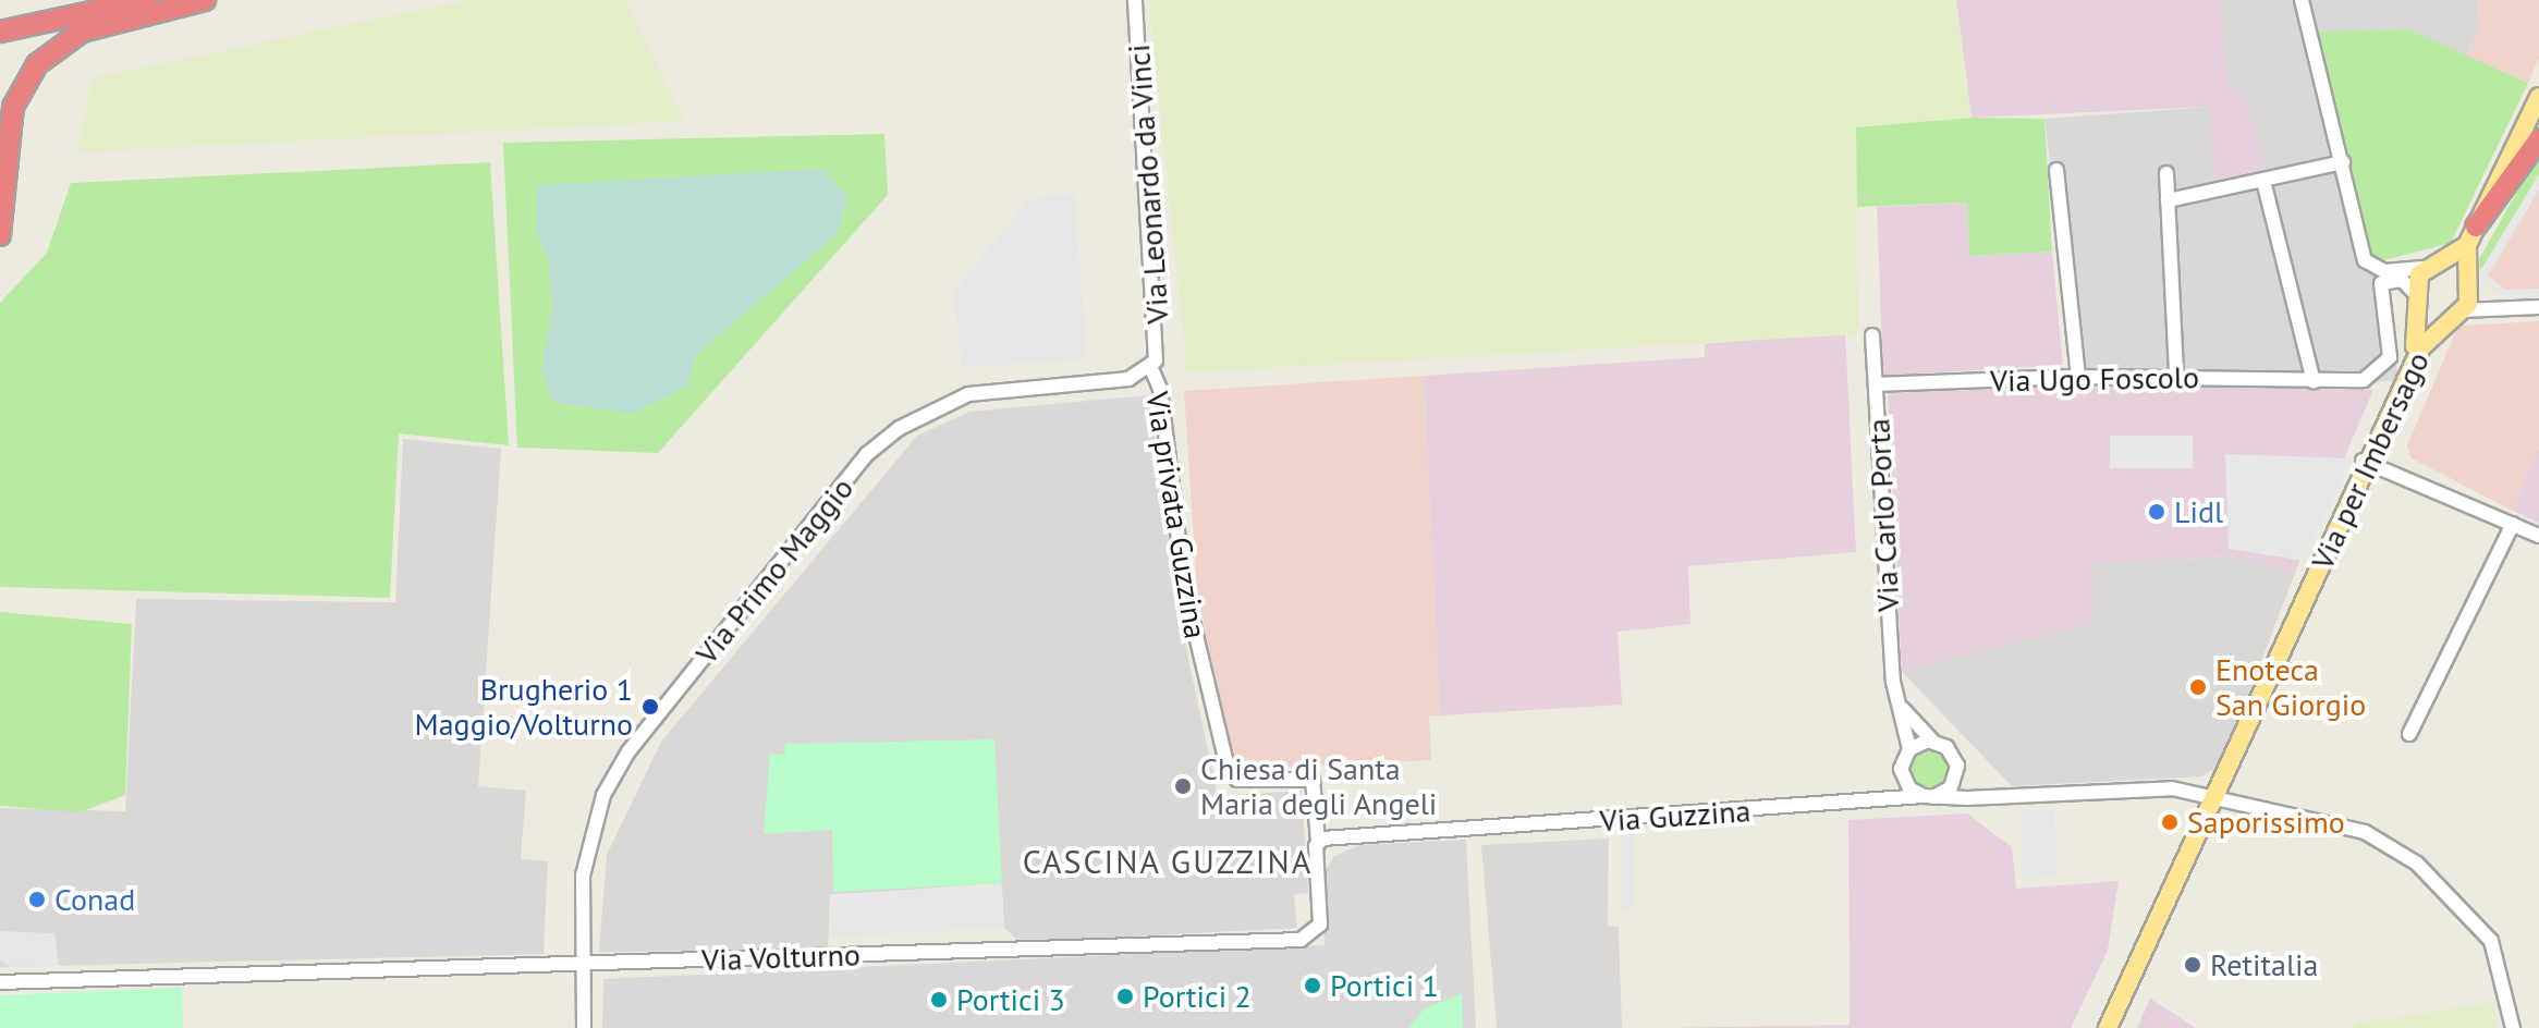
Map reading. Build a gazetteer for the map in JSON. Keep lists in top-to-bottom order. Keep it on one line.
{"streets":{"main road":["Via per Imbersago"],"street":["Via Leonardo da Vinci","Via Ugo Foscolo","Via privata Guzzina","Via Carlo Porta","Via Primo Maggio","Via Guzzina","Via Volturno"]},"crossings":[["Via Leonardo da Vinci","Via privata Guzzina"],["Via Leonardo da Vinci","Via Primo Maggio"],["Via Ugo Foscolo","Via per Imbersago"],["Via Ugo Foscolo","Via Carlo Porta"],["Via per Imbersago","Via Guzzina"],["Via privata Guzzina","Via Primo Maggio"],["Via privata Guzzina","Via Guzzina"],["Via privata Guzzina","Via Volturno"],["Via Carlo Porta","Via Guzzina"],["Via Primo Maggio","Via Volturno"],["Via Guzzina","Via Volturno"]],"districts":["CASCINA GUZZINA"],"places":["Lidl","Enoteca San Giorgio","Brugherio 1 Maggio/Volturno","Chiesa di Santa Maria degli Angeli","Saporissimo","Conad","Retitalia","Portici 1","Portici 2","Portici 3"]}
